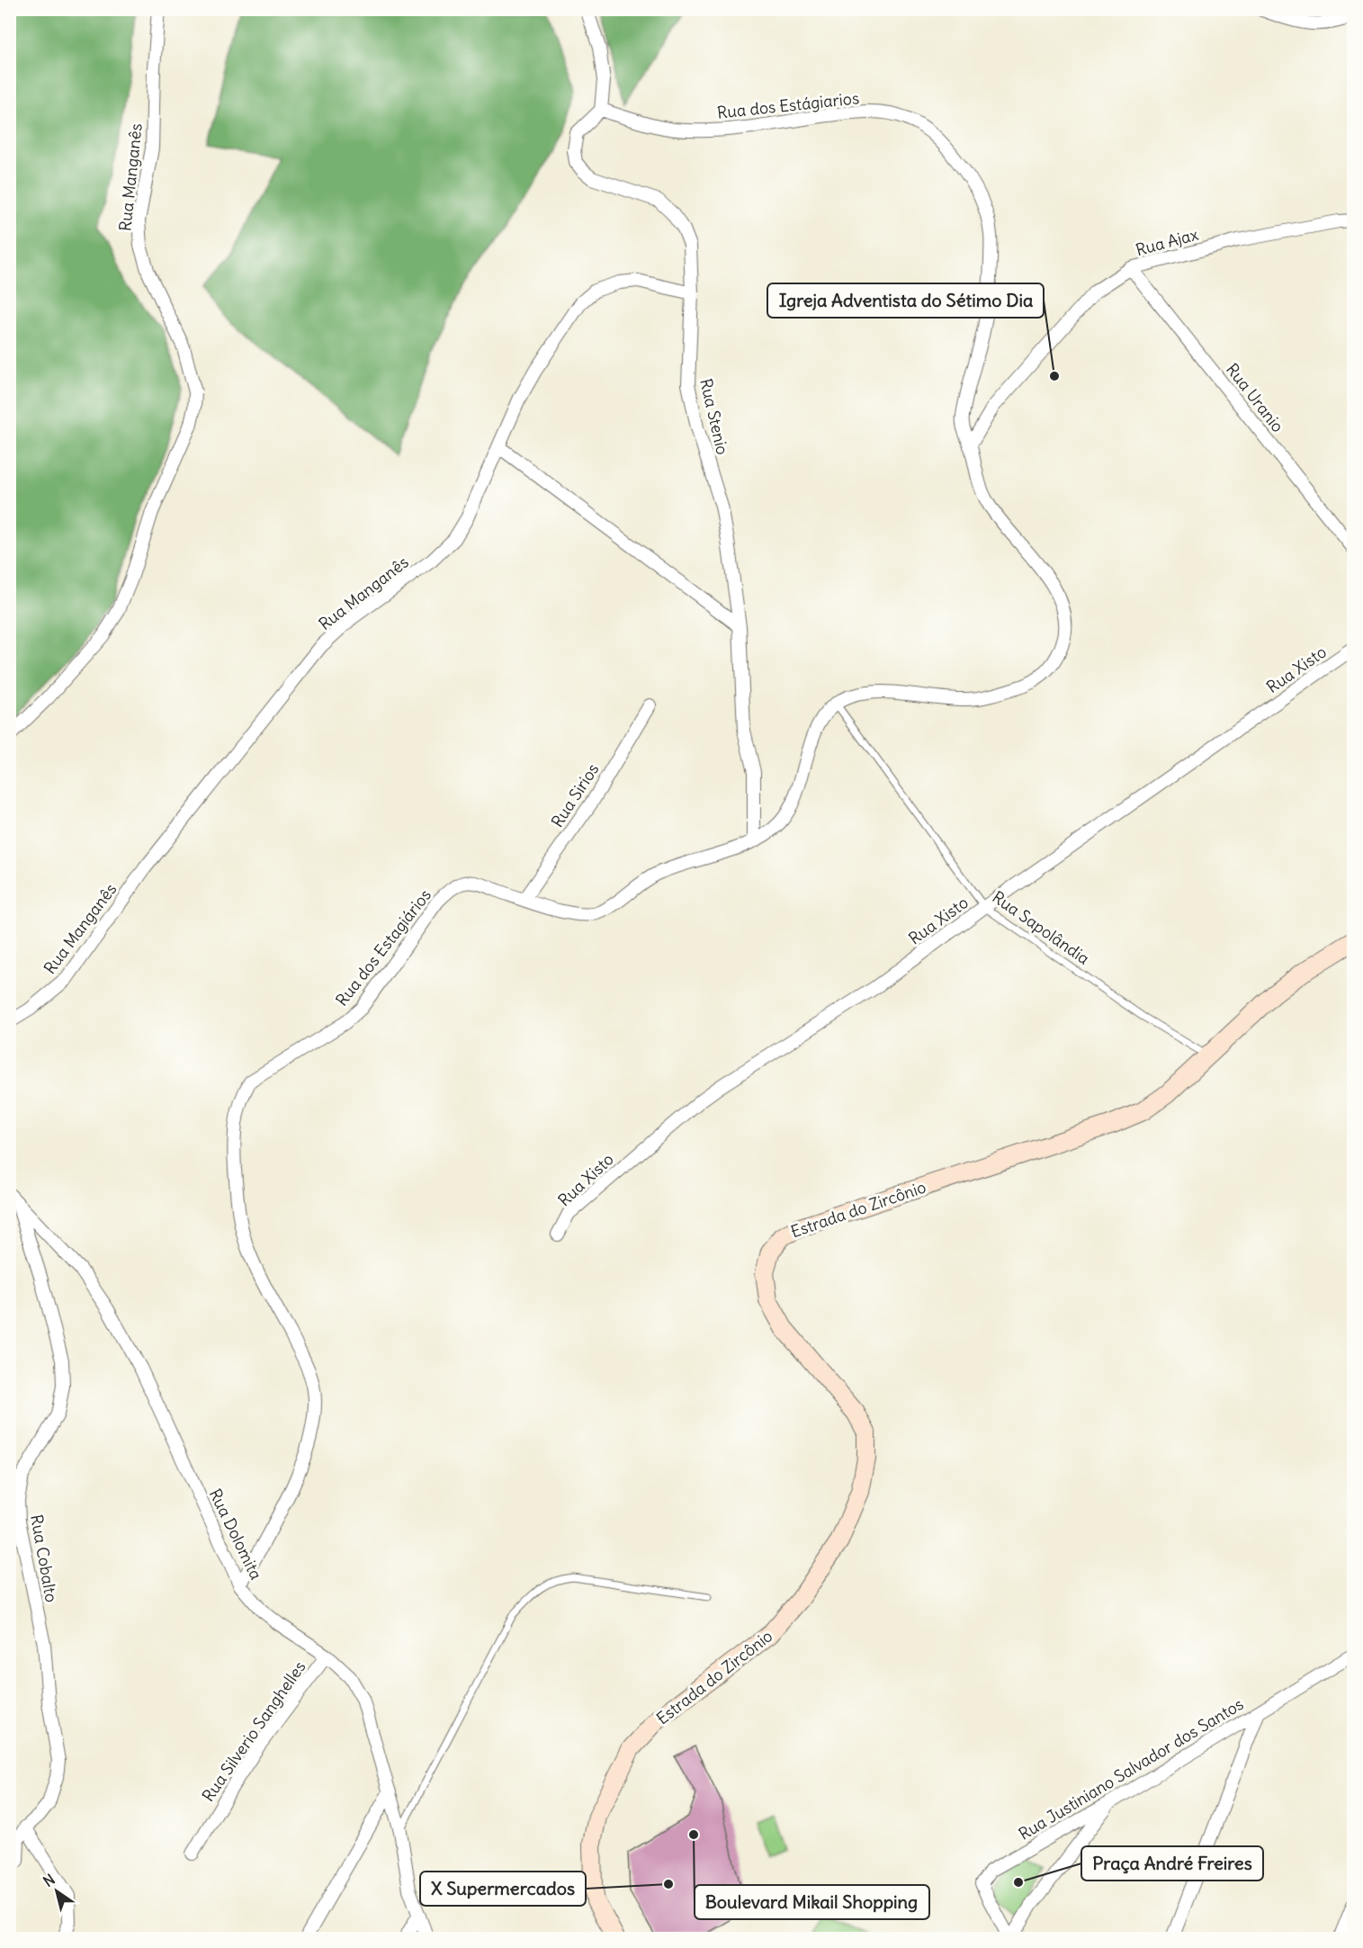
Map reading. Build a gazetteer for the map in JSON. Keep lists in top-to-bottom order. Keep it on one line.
{"streets":{"street":["Rua dos Estágiarios","Rua Manganês","Rua Ajax","Rua Uranio","Rua Stenio","Rua Xisto","Rua Sirios","Rua dos Estagiários","Estrada do Zircônio","Rua Dolomita","Rua Cobalto","Rua Silverio Sanghelles","Rua Justiniano Salvador dos Santos"],"lane":["Rua Sapolândia"]},"crossings":[["Rua dos Estágiarios","Rua Ajax"],["Rua dos Estágiarios","Rua Stenio"],["Rua dos Estágiarios","Rua dos Estagiários"],["Rua Manganês","Rua Stenio"],["Rua Ajax","Rua Uranio"],["Rua Ajax","Rua dos Estagiários"],["Rua Stenio","Rua dos Estagiários"],["Rua Xisto","Rua Sapolândia"],["Rua Sirios","Rua dos Estagiários"],["Rua Sapolândia","Rua dos Estagiários"],["Rua Sapolândia","Estrada do Zircônio"],["Rua dos Estagiários","Rua Dolomita"],["Rua Dolomita","Rua Cobalto"],["Rua Dolomita","Rua Silverio Sanghelles"]],"places":["Igreja Adventista do Sétimo Dia","Boulevard Mikail Shopping","Praça André Freires","X Supermercados"],"north":"top left"}
